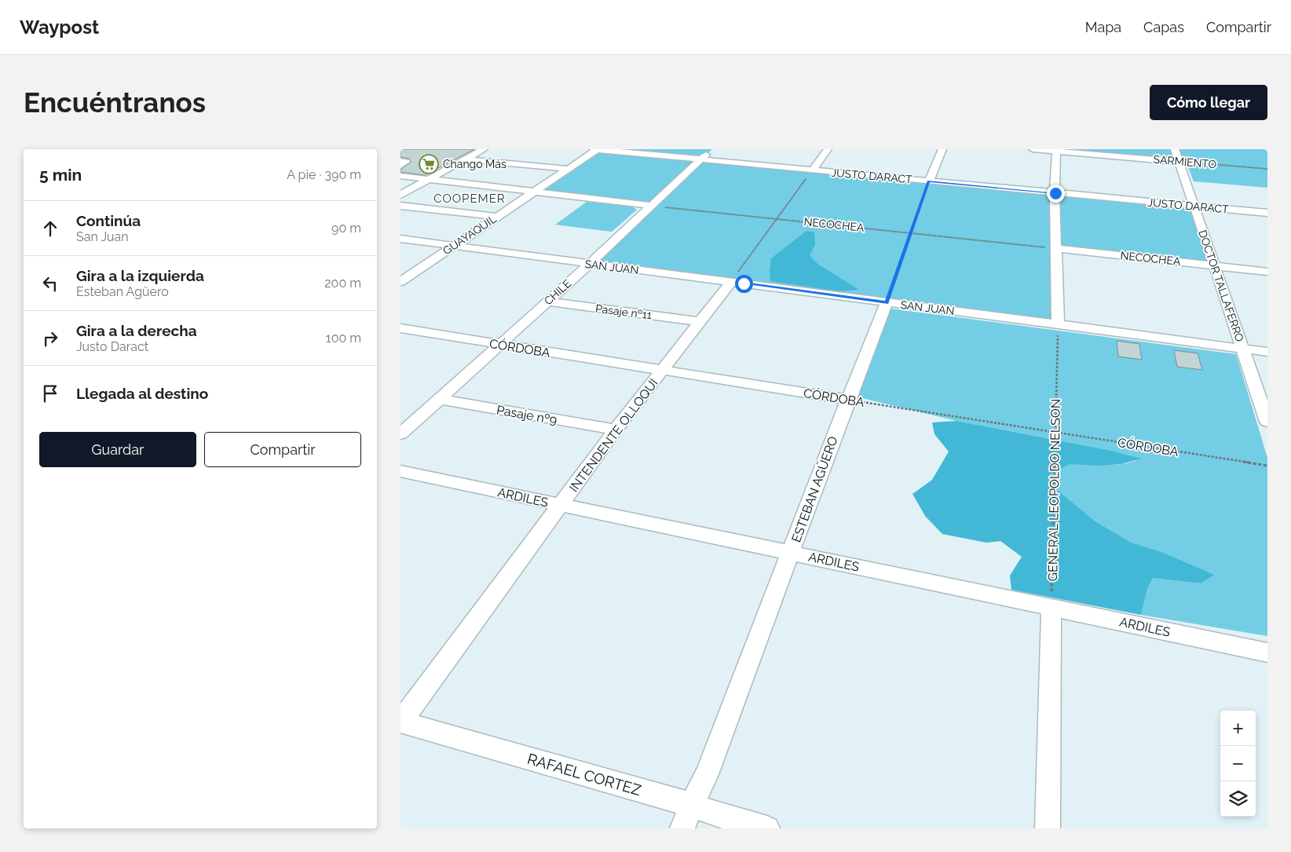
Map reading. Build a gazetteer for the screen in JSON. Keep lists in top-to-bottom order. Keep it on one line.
{"streets":{"street":["SARMIENTO","JUSTO DARACT","NECOCHEA","GUAYAQUIL","SAN JUAN","DOCTOR TALLAFERRO","CHILE","Pasaje nº11","CÓRDOBA","Pasaje nº9","INTENDENTE OLLOQUI","ESTEBAN AGÜERO","ARDILES","RAFAEL CORTEZ"],"path":["GENERAL LEOPOLDO NELSON"]},"crossings":[["SARMIENTO","DOCTOR TALLAFERRO"],["JUSTO DARACT","GUAYAQUIL"],["JUSTO DARACT","DOCTOR TALLAFERRO"],["JUSTO DARACT","CHILE"],["NECOCHEA","DOCTOR TALLAFERRO"],["NECOCHEA","CHILE"],["GUAYAQUIL","SAN JUAN"],["SAN JUAN","DOCTOR TALLAFERRO"],["SAN JUAN","CHILE"],["SAN JUAN","INTENDENTE OLLOQUI"],["SAN JUAN","ESTEBAN AGÜERO"],["SAN JUAN","GENERAL LEOPOLDO NELSON"],["CHILE","Pasaje nº11"],["CHILE","CÓRDOBA"],["CHILE","Pasaje nº9"],["Pasaje nº11","INTENDENTE OLLOQUI"],["CÓRDOBA","INTENDENTE OLLOQUI"],["CÓRDOBA","ESTEBAN AGÜERO"],["CÓRDOBA","GENERAL LEOPOLDO NELSON"],["Pasaje nº9","INTENDENTE OLLOQUI"],["INTENDENTE OLLOQUI","ARDILES"],["INTENDENTE OLLOQUI","RAFAEL CORTEZ"],["ESTEBAN AGÜERO","ARDILES"],["ESTEBAN AGÜERO","RAFAEL CORTEZ"],["GENERAL LEOPOLDO NELSON","ARDILES"]],"districts":["COOPEMER"],"places":{"supermarket":["Chango Más"]},"page":{"header":"Waypost","nav":["Mapa","Capas","Compartir"],"buttons":["Cómo llegar",["Guardar","Compartir"]],"title":"Encuéntranos","heading":["5 min","A pie · 390 m"],"list":[["Continúa","San Juan","90 m"],["Gira a la izquierda","Esteban Agüero","200 m"],["Gira a la derecha","Justo Daract","100 m"],"Llegada al destino"],"map_buttons":["+","−"]}}
